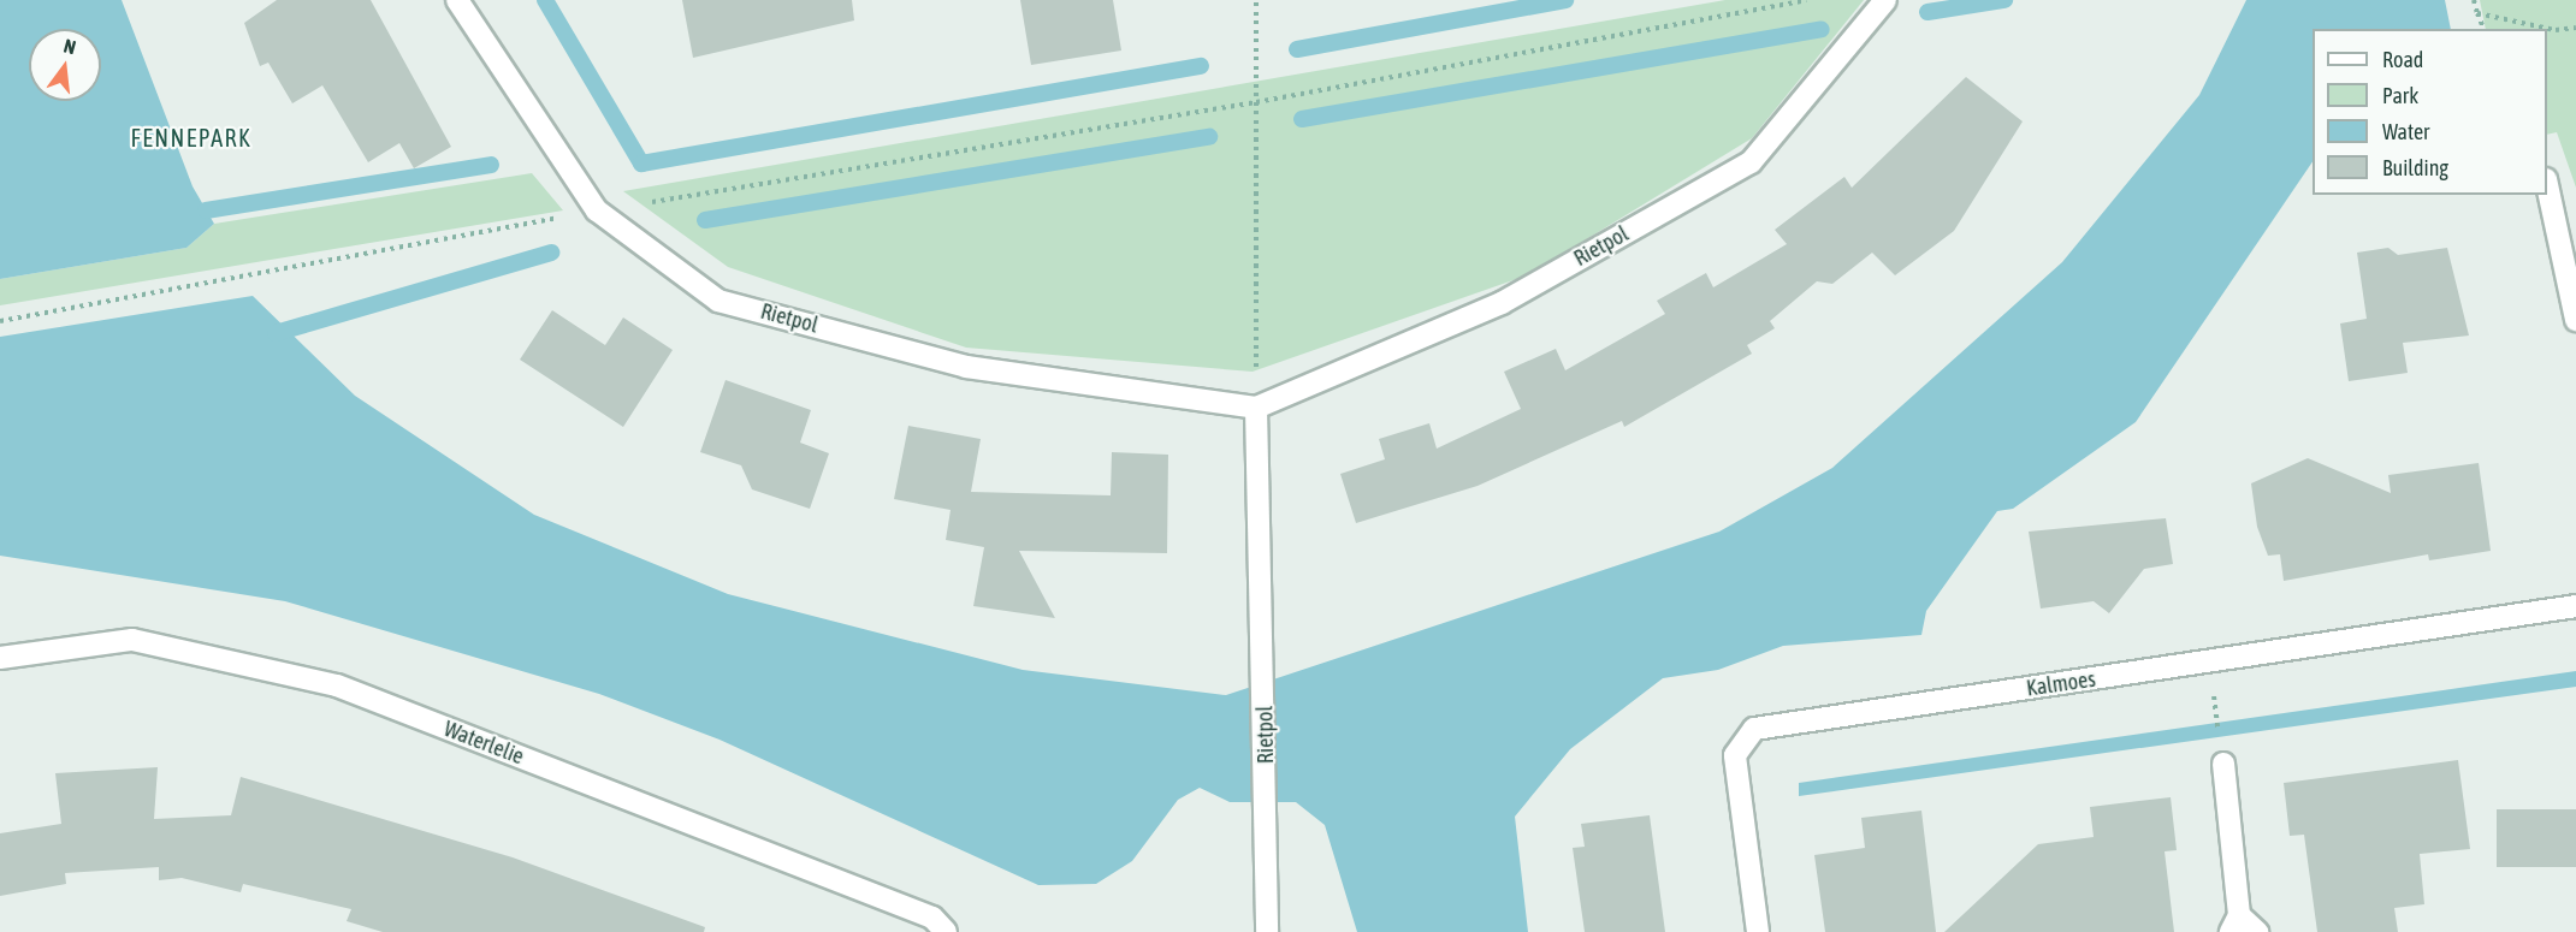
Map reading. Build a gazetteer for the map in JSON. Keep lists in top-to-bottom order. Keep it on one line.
{"streets":{"street":["Rietpol","Kalmoes","Waterlelie"]},"districts":["FENNEPARK"],"legend":["Road","Park","Water","Building"],"north":"top"}
